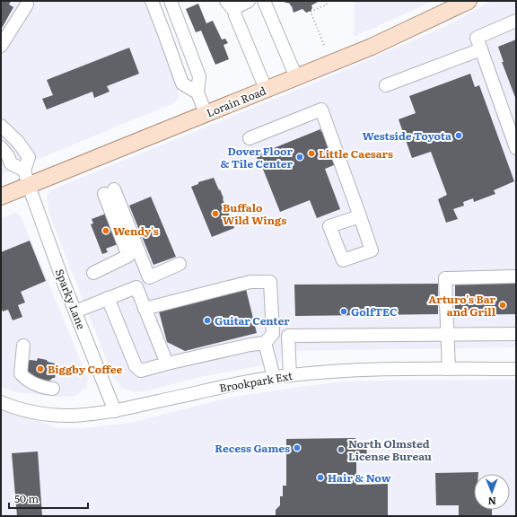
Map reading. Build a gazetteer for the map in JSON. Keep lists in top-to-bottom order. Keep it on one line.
{"streets":{"main road":["Lorain Road"],"street":["Sparky Lane","Brookpark Ext"]},"crossings":[["Lorain Road","Sparky Lane"],["Sparky Lane","Brookpark Ext"]],"places":["Westside Toyota","Little Caesars","Dover Floor & Tile Center","Buffalo Wild Wings","Wendy's","Arturo's Bar and Grill","GolfTEC","Guitar Center","Biggby Coffee","Recess Games","North Olmsted License Bureau","Hair & Now"],"scale_bar":"50 m","north":"bottom"}
